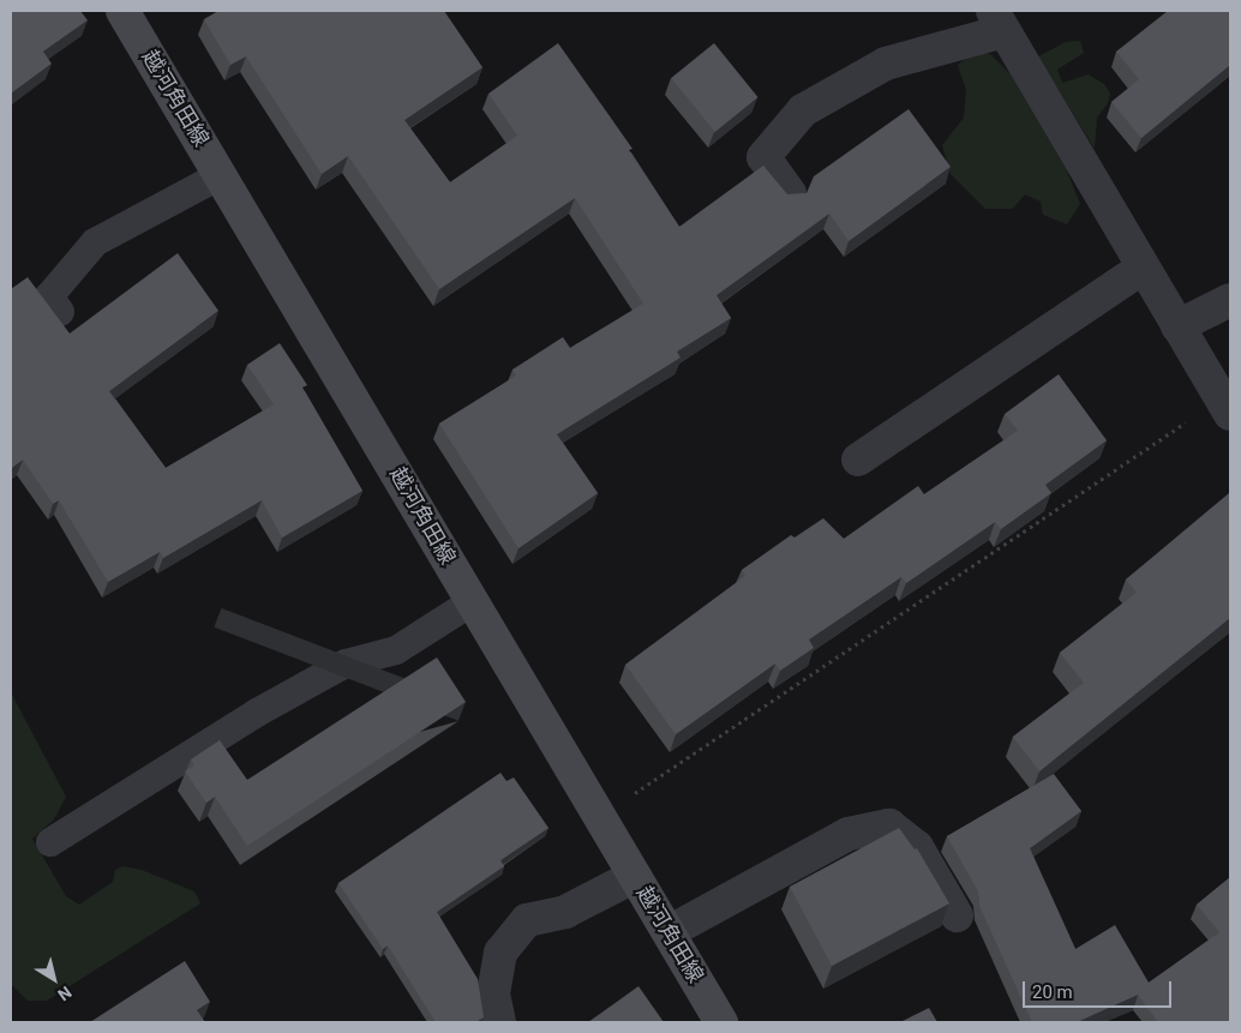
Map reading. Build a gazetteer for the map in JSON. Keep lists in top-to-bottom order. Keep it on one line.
{"streets":{"main road":["越河角田線"]},"scale_bar":"20 m","north":"bottom right"}
